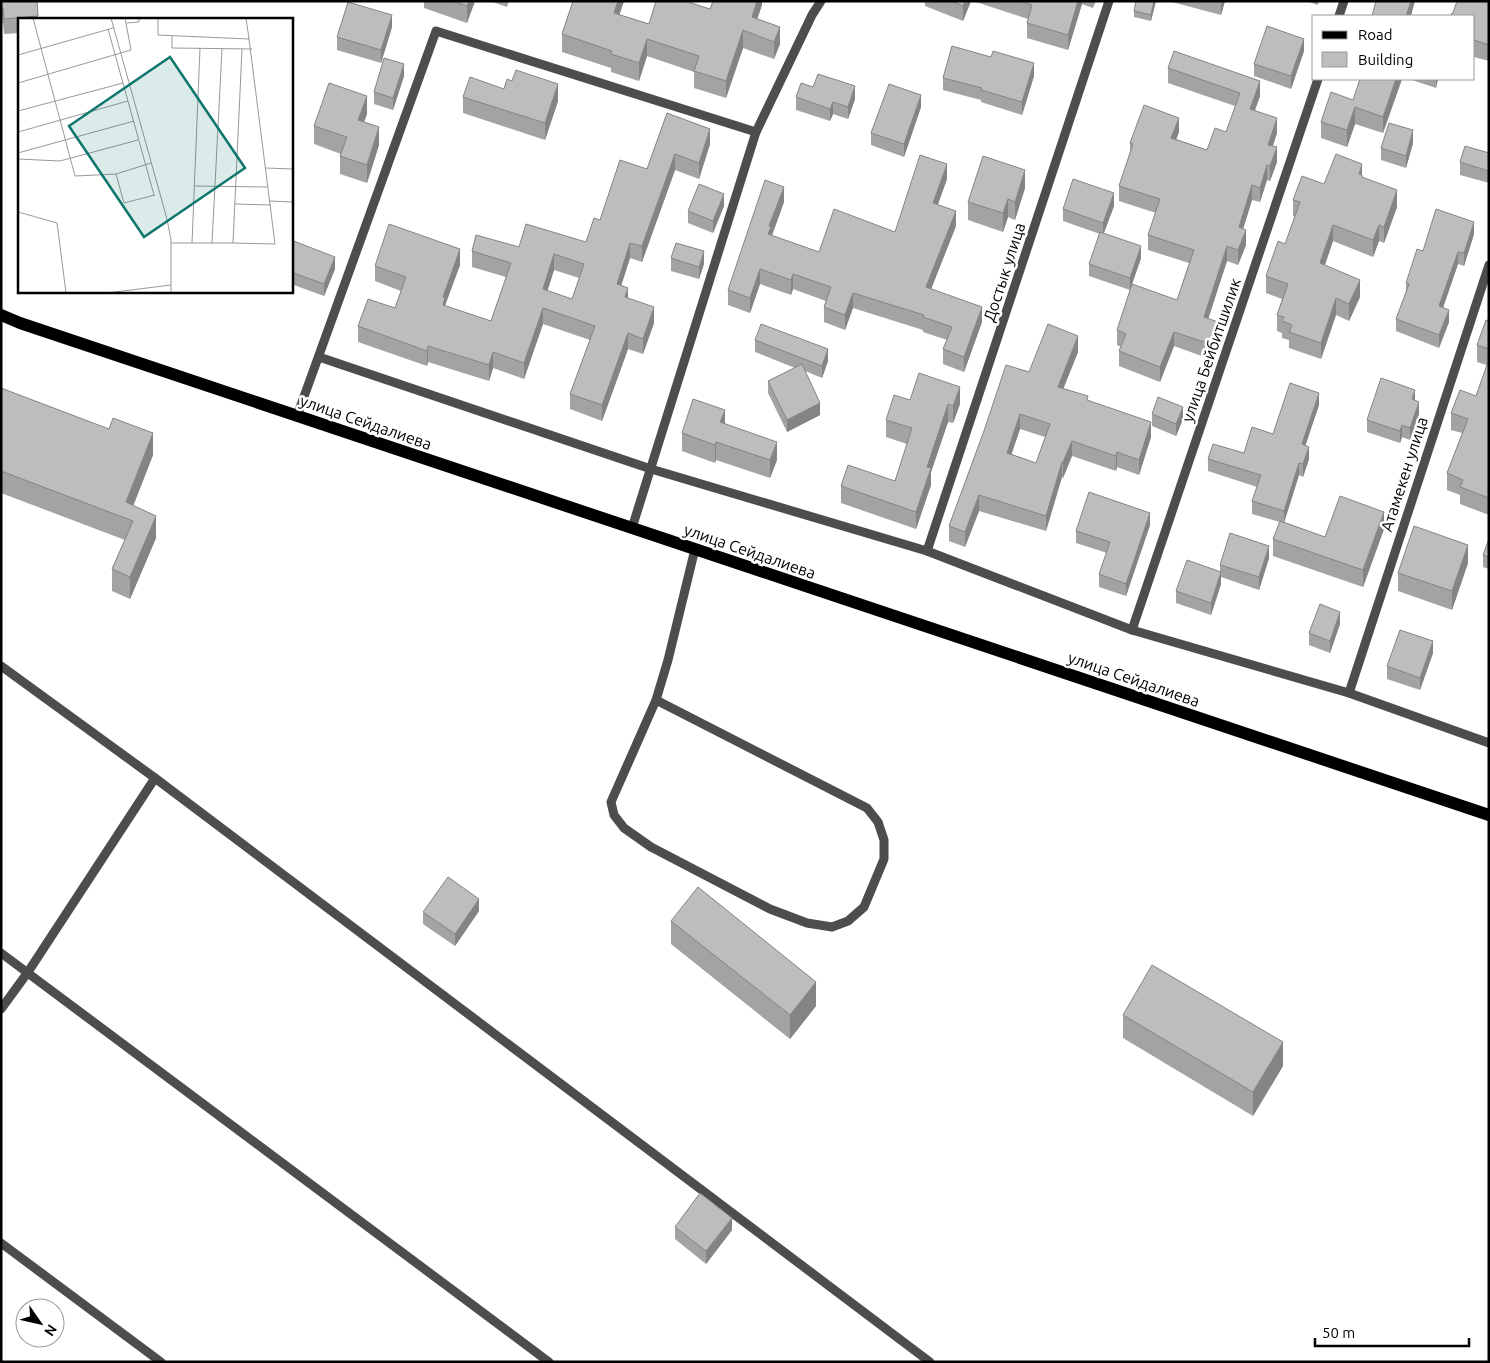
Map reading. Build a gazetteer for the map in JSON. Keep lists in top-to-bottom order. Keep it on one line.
{"streets":{"main road":["улица Сейдалиева"],"street":["Достык улица","улица Бейбитшилик","Атамекен улица"]},"legend":["Road","Building"],"scale_bar":"50 m","north":"bottom right"}
